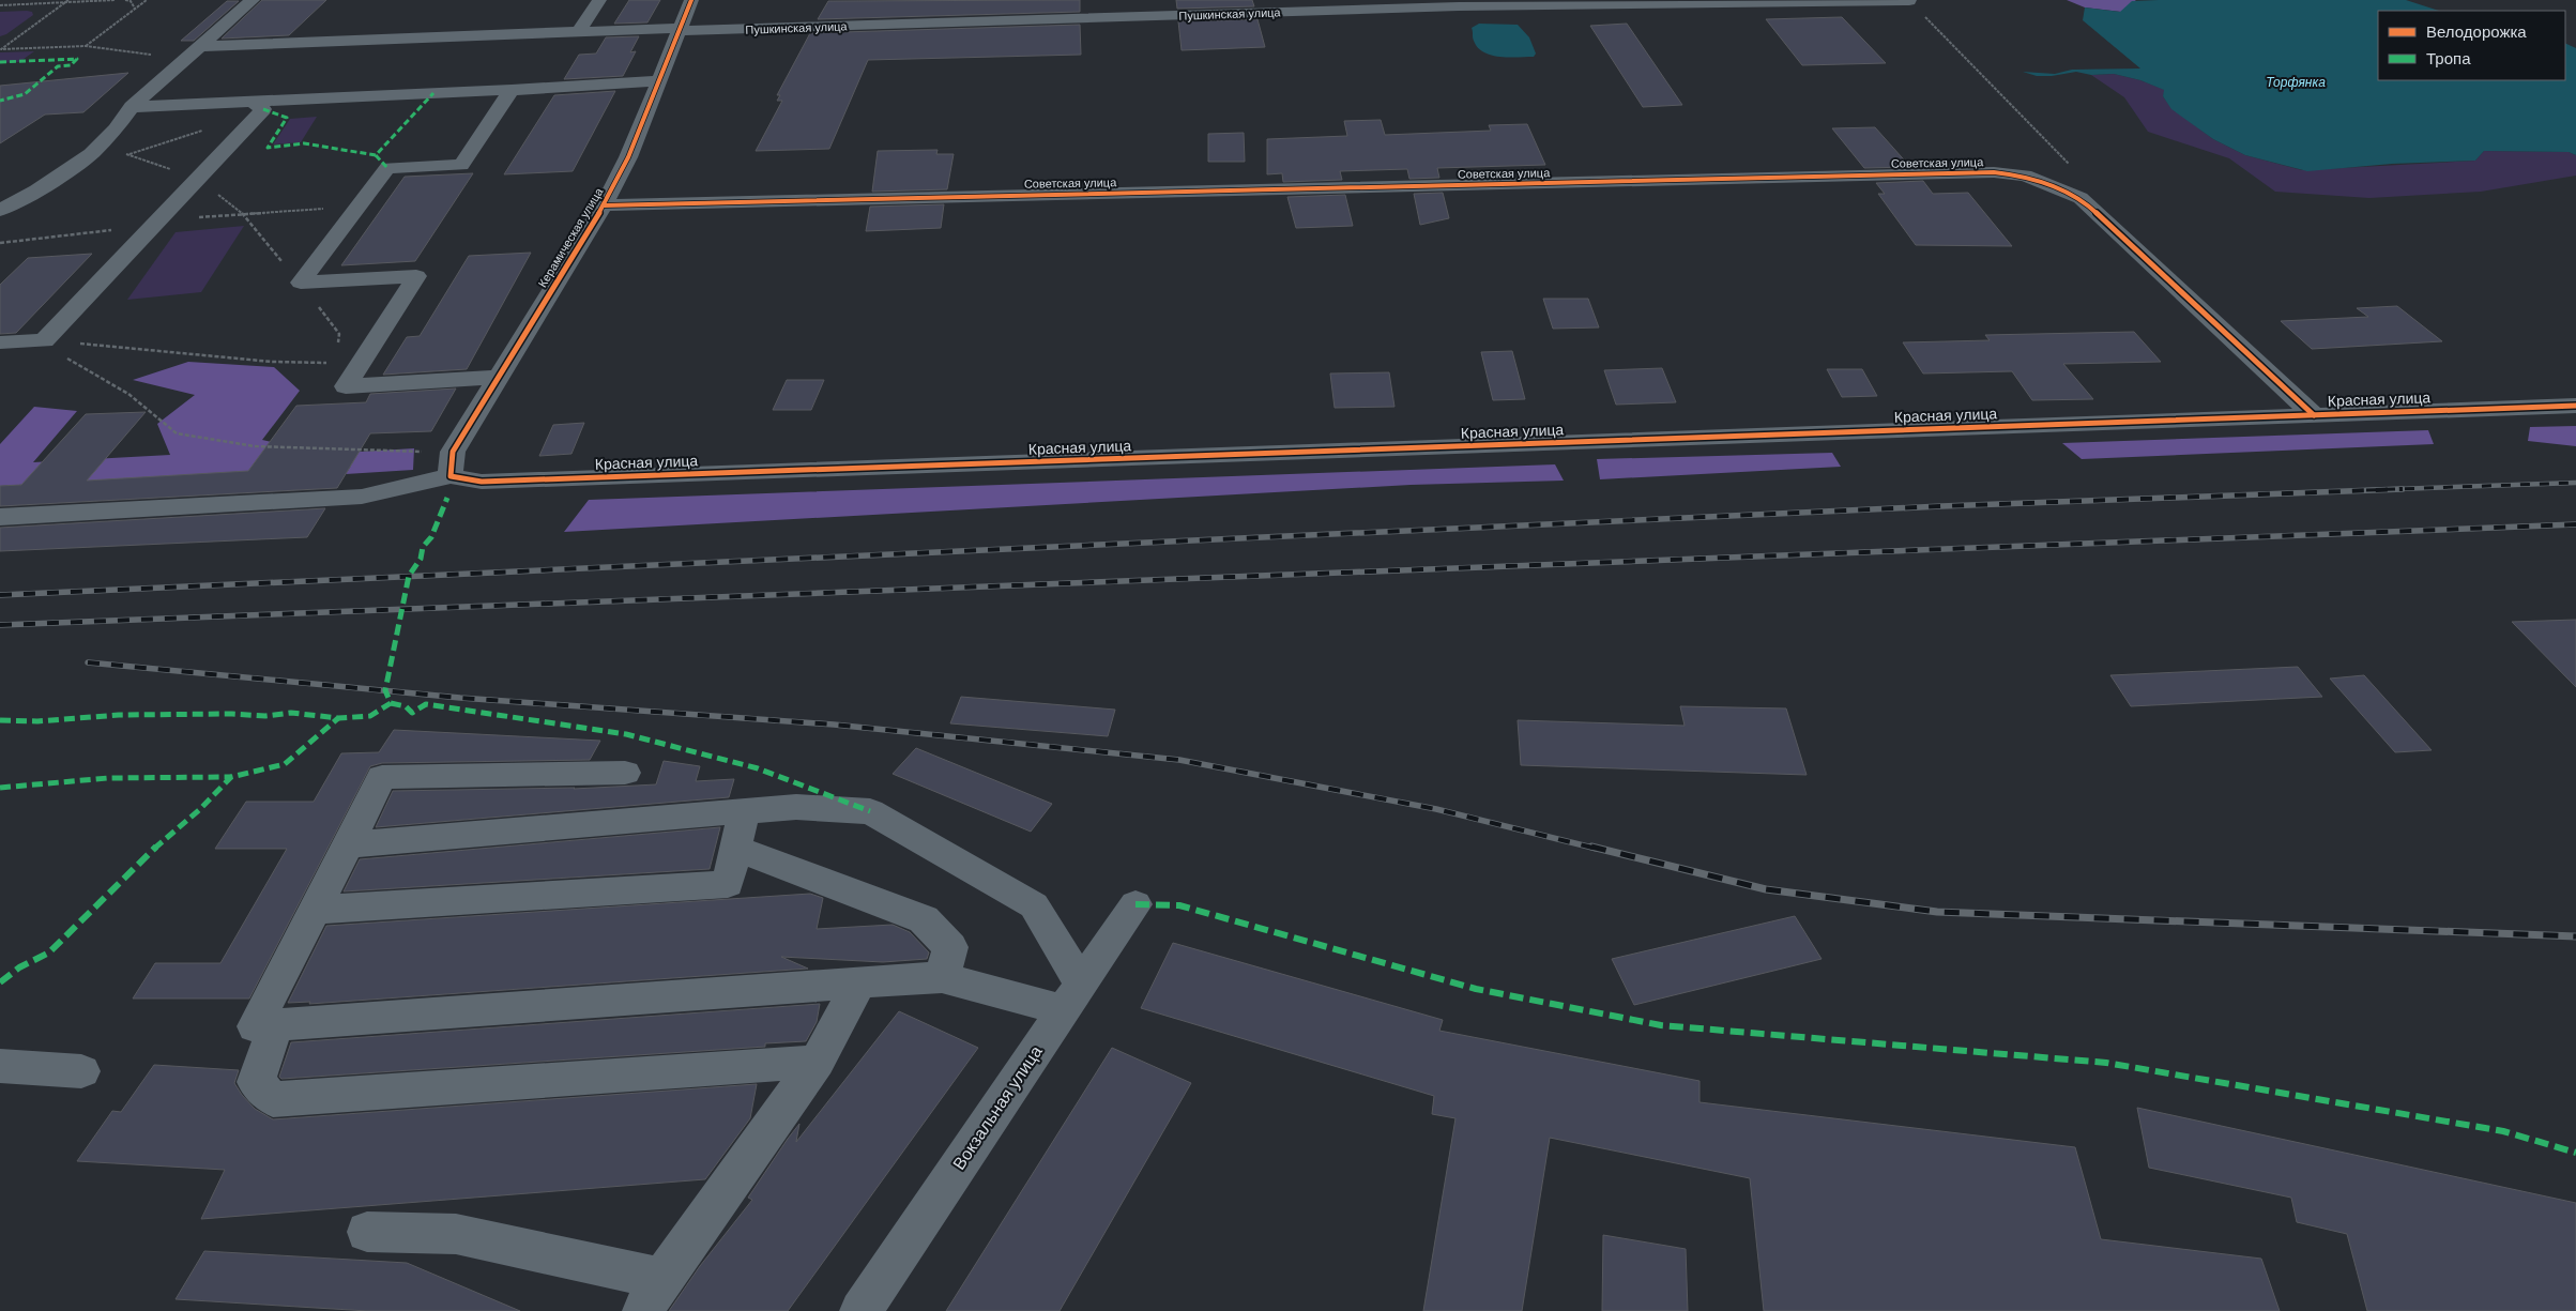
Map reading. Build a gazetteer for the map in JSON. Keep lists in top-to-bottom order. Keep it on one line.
{"streets":{"street":["Пушкинская улица","Советская улица","Керамическая улица","Красная улица","Вокзальная улица"]},"crossings":[["Пушкинская улица","Керамическая улица"],["Советская улица","Керамическая улица"],["Советская улица","Красная улица"],["Керамическая улица","Красная улица"]],"water":["Торфянка"],"legend":["Велодорожка","Тропа"]}
